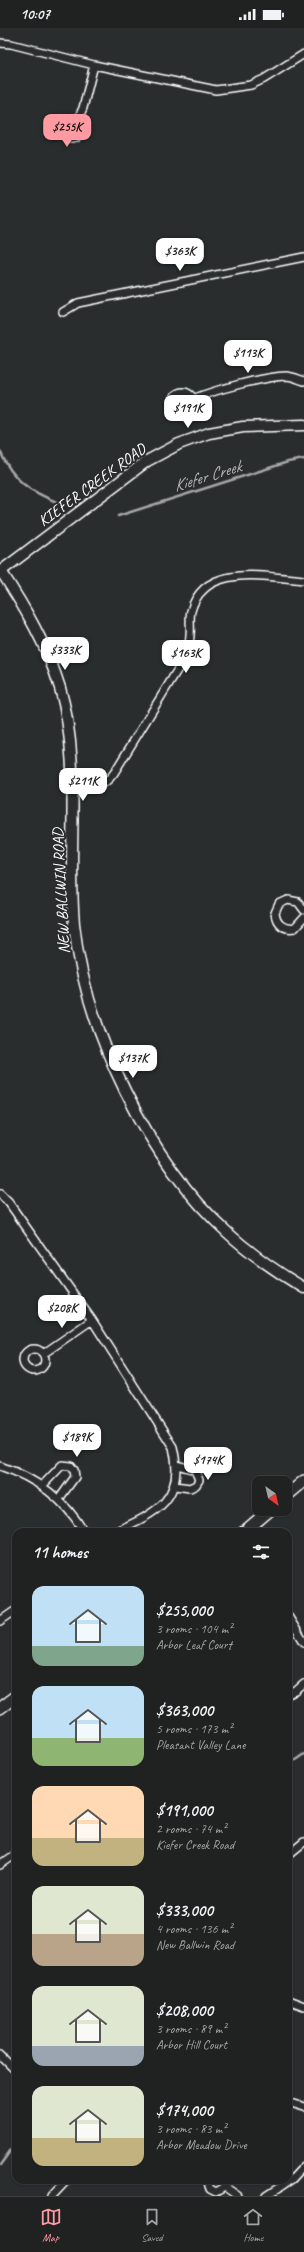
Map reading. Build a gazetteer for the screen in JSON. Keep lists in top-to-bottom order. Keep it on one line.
{"streets":{"street":["KIEFER CREEK ROAD","NEW BALLWIN ROAD"]},"crossings":[["KIEFER CREEK ROAD","NEW BALLWIN ROAD"]],"water":["Kiefer Creek"],"north":"bottom right","page":{"status":"10:07","price":["$255K","$363K","$113K","$191K","$333K","$163K","$211K","$137K","$208K","$189K","$174K"],"heading":"11 homes","list":[{"name":"$255,000","note":"3 rooms · 104 m² · Arbor Leaf Court"},{"name":"$363,000","note":"5 rooms · 173 m² · Pleasant Valley Lane"},{"name":"$191,000","note":"2 rooms · 74 m² · Kiefer Creek Road"},{"name":"$333,000","note":"4 rooms · 136 m² · New Ballwin Road"},{"name":"$208,000","note":"3 rooms · 89 m² · Arbor Hill Court"},{"name":"$174,000","note":"3 rooms · 83 m² · Arbor Meadow Drive"}],"tabs":["Map","Saved","Home"]}}
